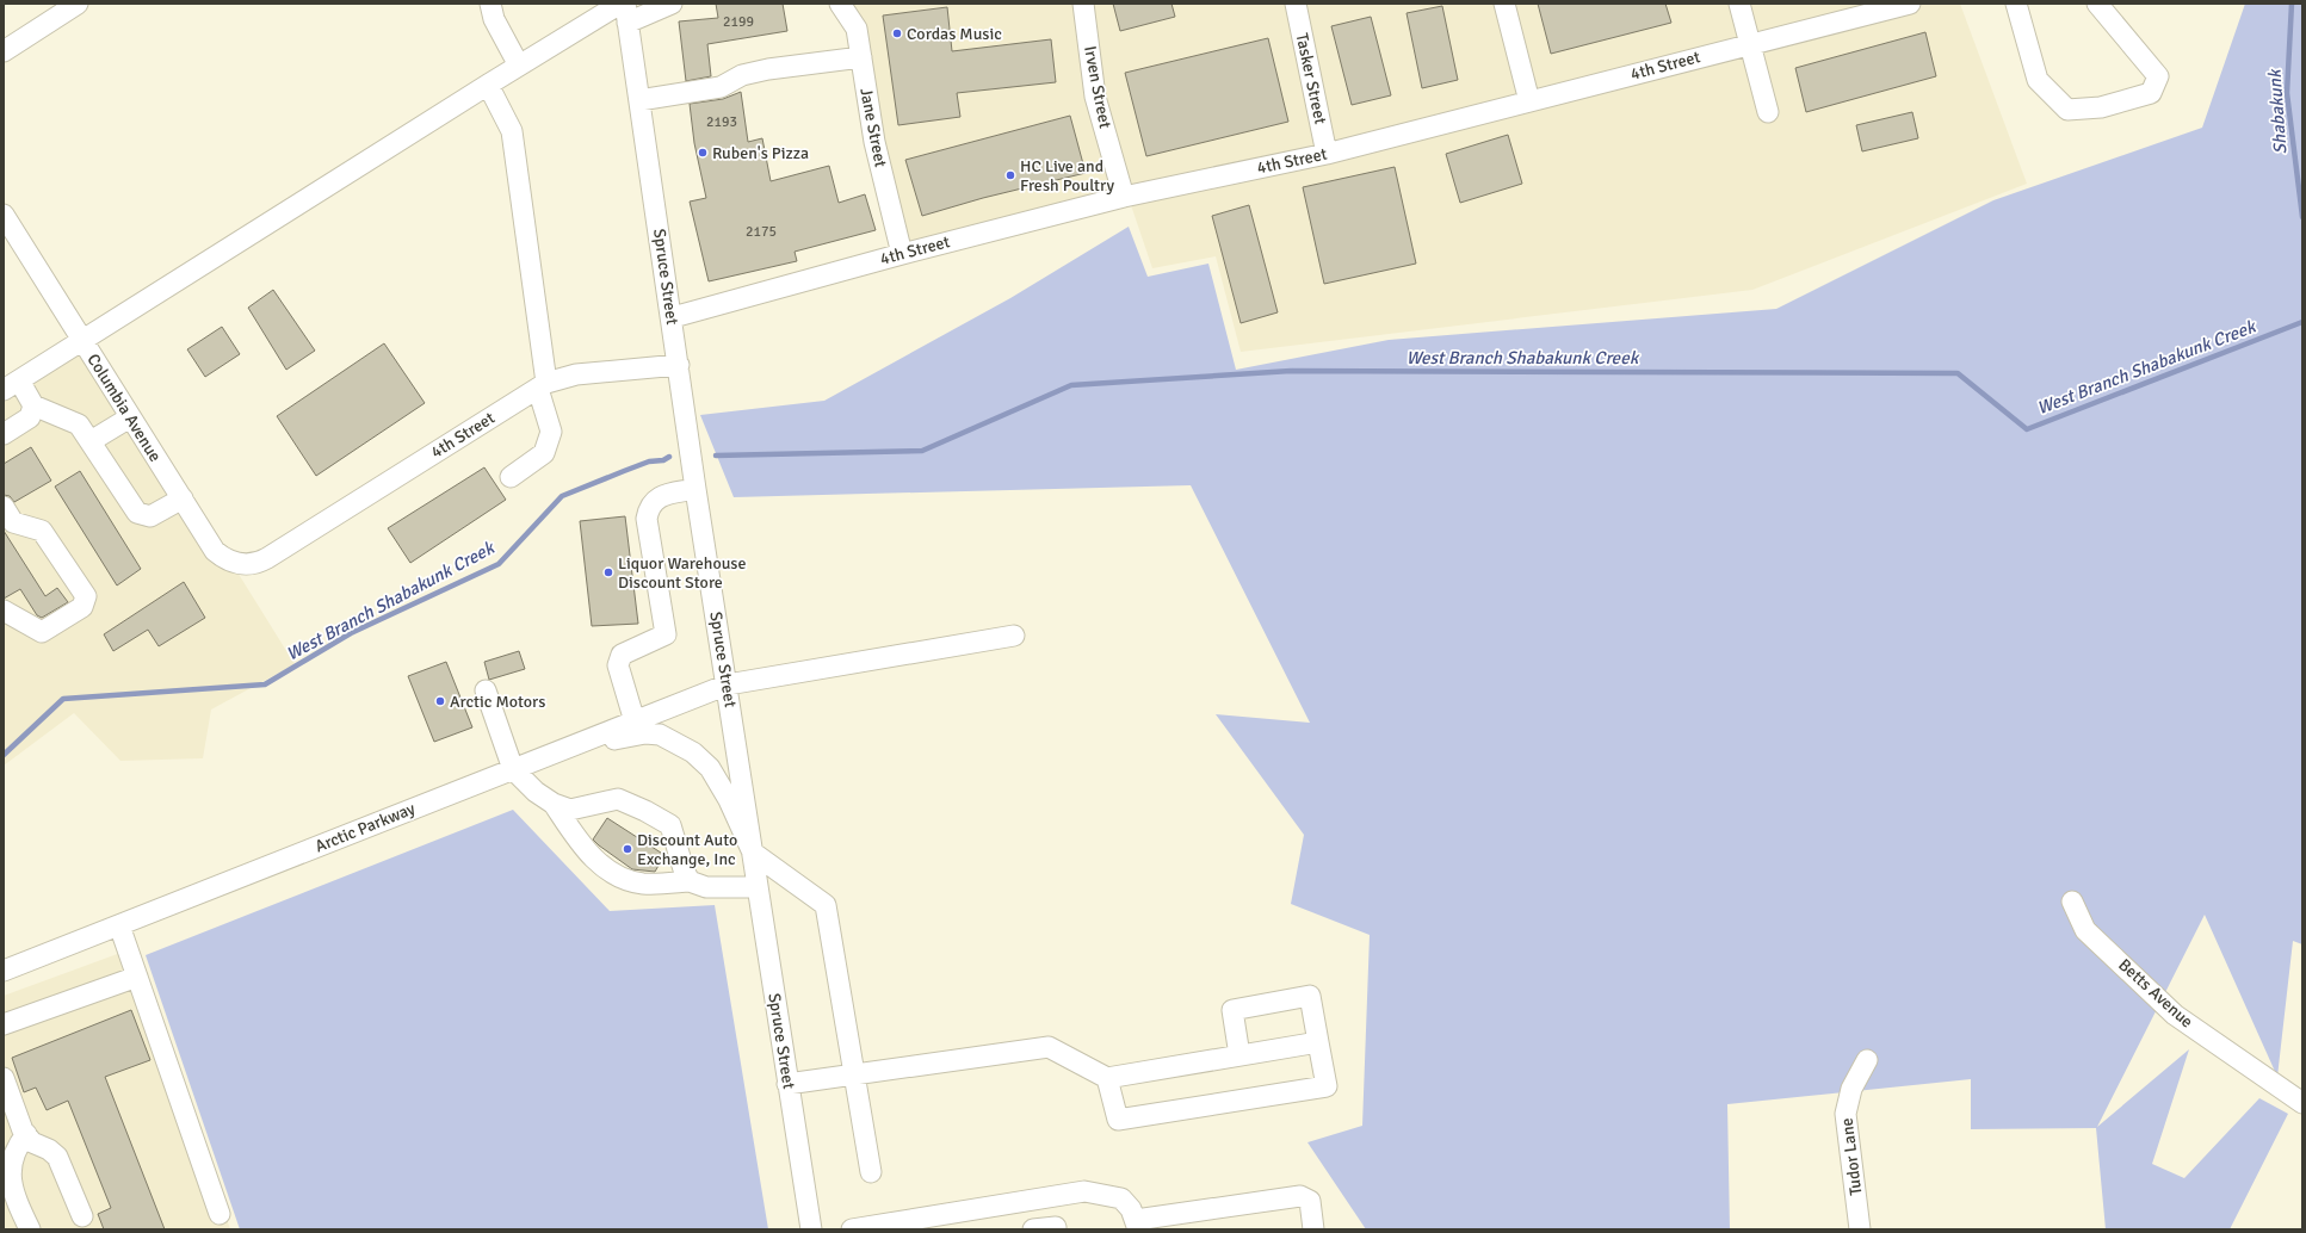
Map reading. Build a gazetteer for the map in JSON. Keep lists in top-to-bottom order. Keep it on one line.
{"streets":{"street":["4th Street","Tasker Street","Irven Street","Jane Street","Spruce Street","Columbia Avenue","Arctic Parkway","Betts Avenue","Tudor Lane"]},"crossings":[["4th Street","Tasker Street"],["4th Street","Irven Street"],["4th Street","Jane Street"],["4th Street","Spruce Street"],["4th Street","Columbia Avenue"],["Spruce Street","Arctic Parkway"]],"water":["Shabakunk","West Branch Shabakunk Creek"],"places":["Cordas Music","Ruben's Pizza","HC Live and Fresh Poultry","Liquor Warehouse Discount Store","Arctic Motors","Discount Auto Exchange, Inc"],"house_numbers":["2199","2193","2175"]}
